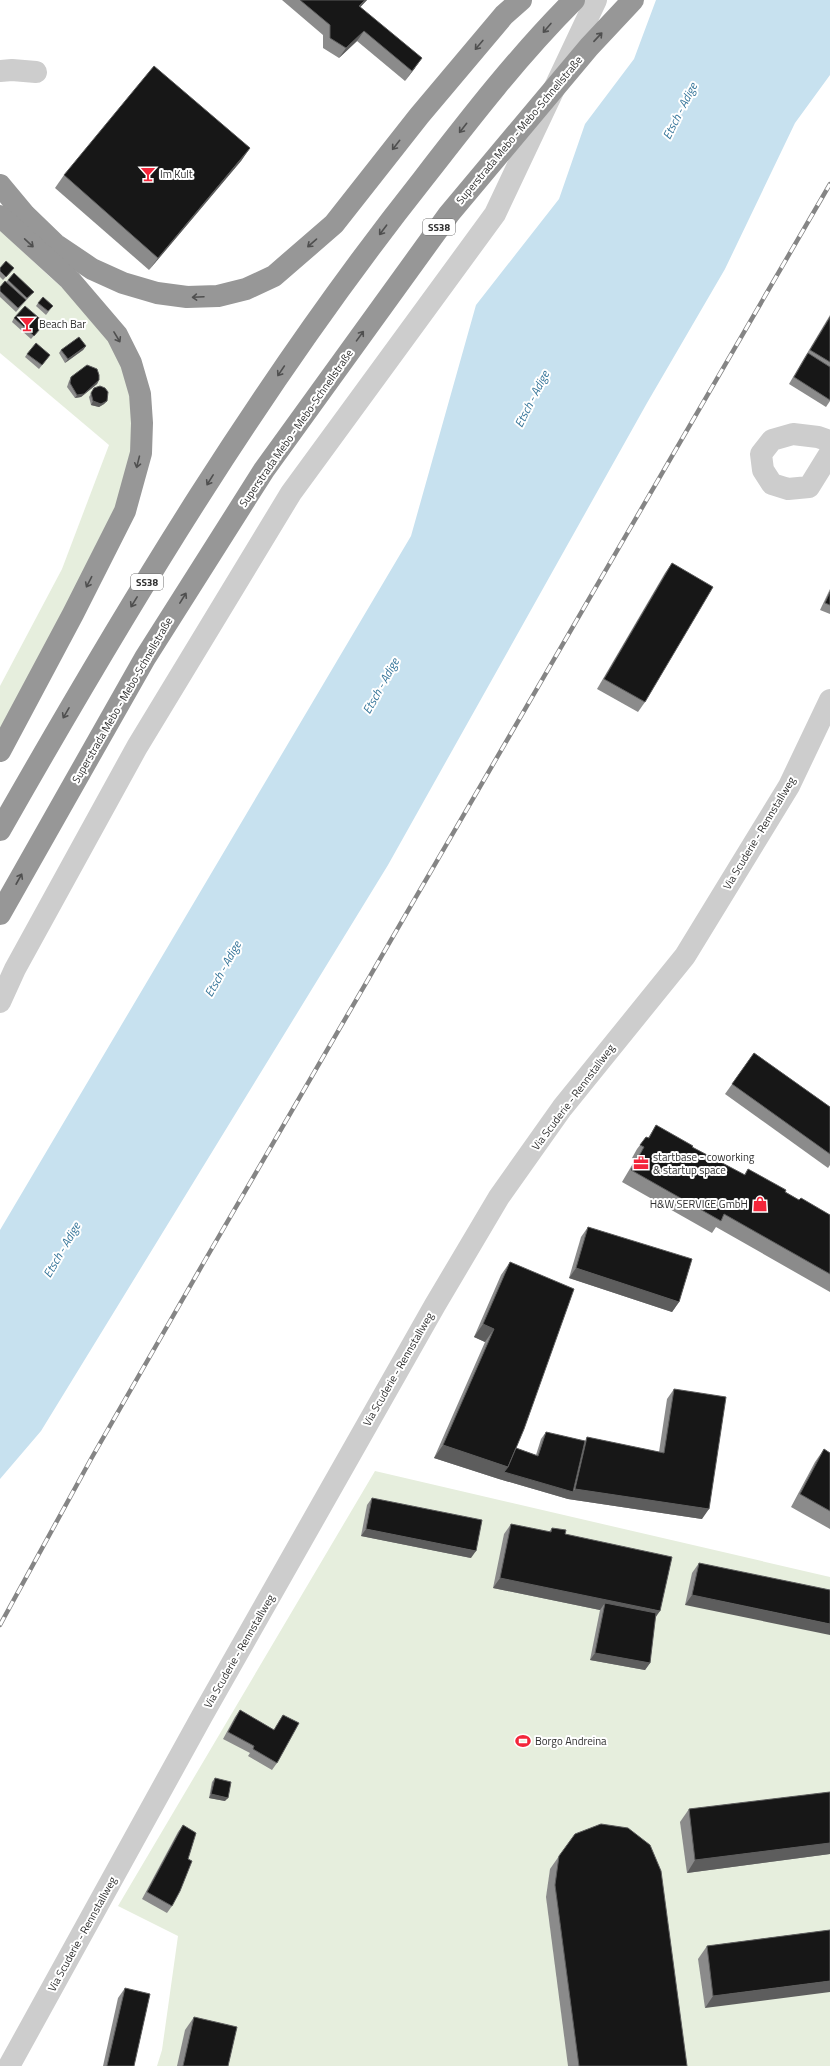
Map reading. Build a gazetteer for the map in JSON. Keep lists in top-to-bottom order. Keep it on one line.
{"streets":{"highway":["Superstrada Mebo - Mebo-Schnellstraße","SS38"],"street":["Via Scuderie - Rennstallweg"]},"water":["Etsch - Adige"],"places":{"bar":["Im Kult","Beach Bar"],"office":["startbase - coworking & startup space"],"shop":["H&W SERVICE GmbH"],"sports":["Borgo Andreina"]}}
